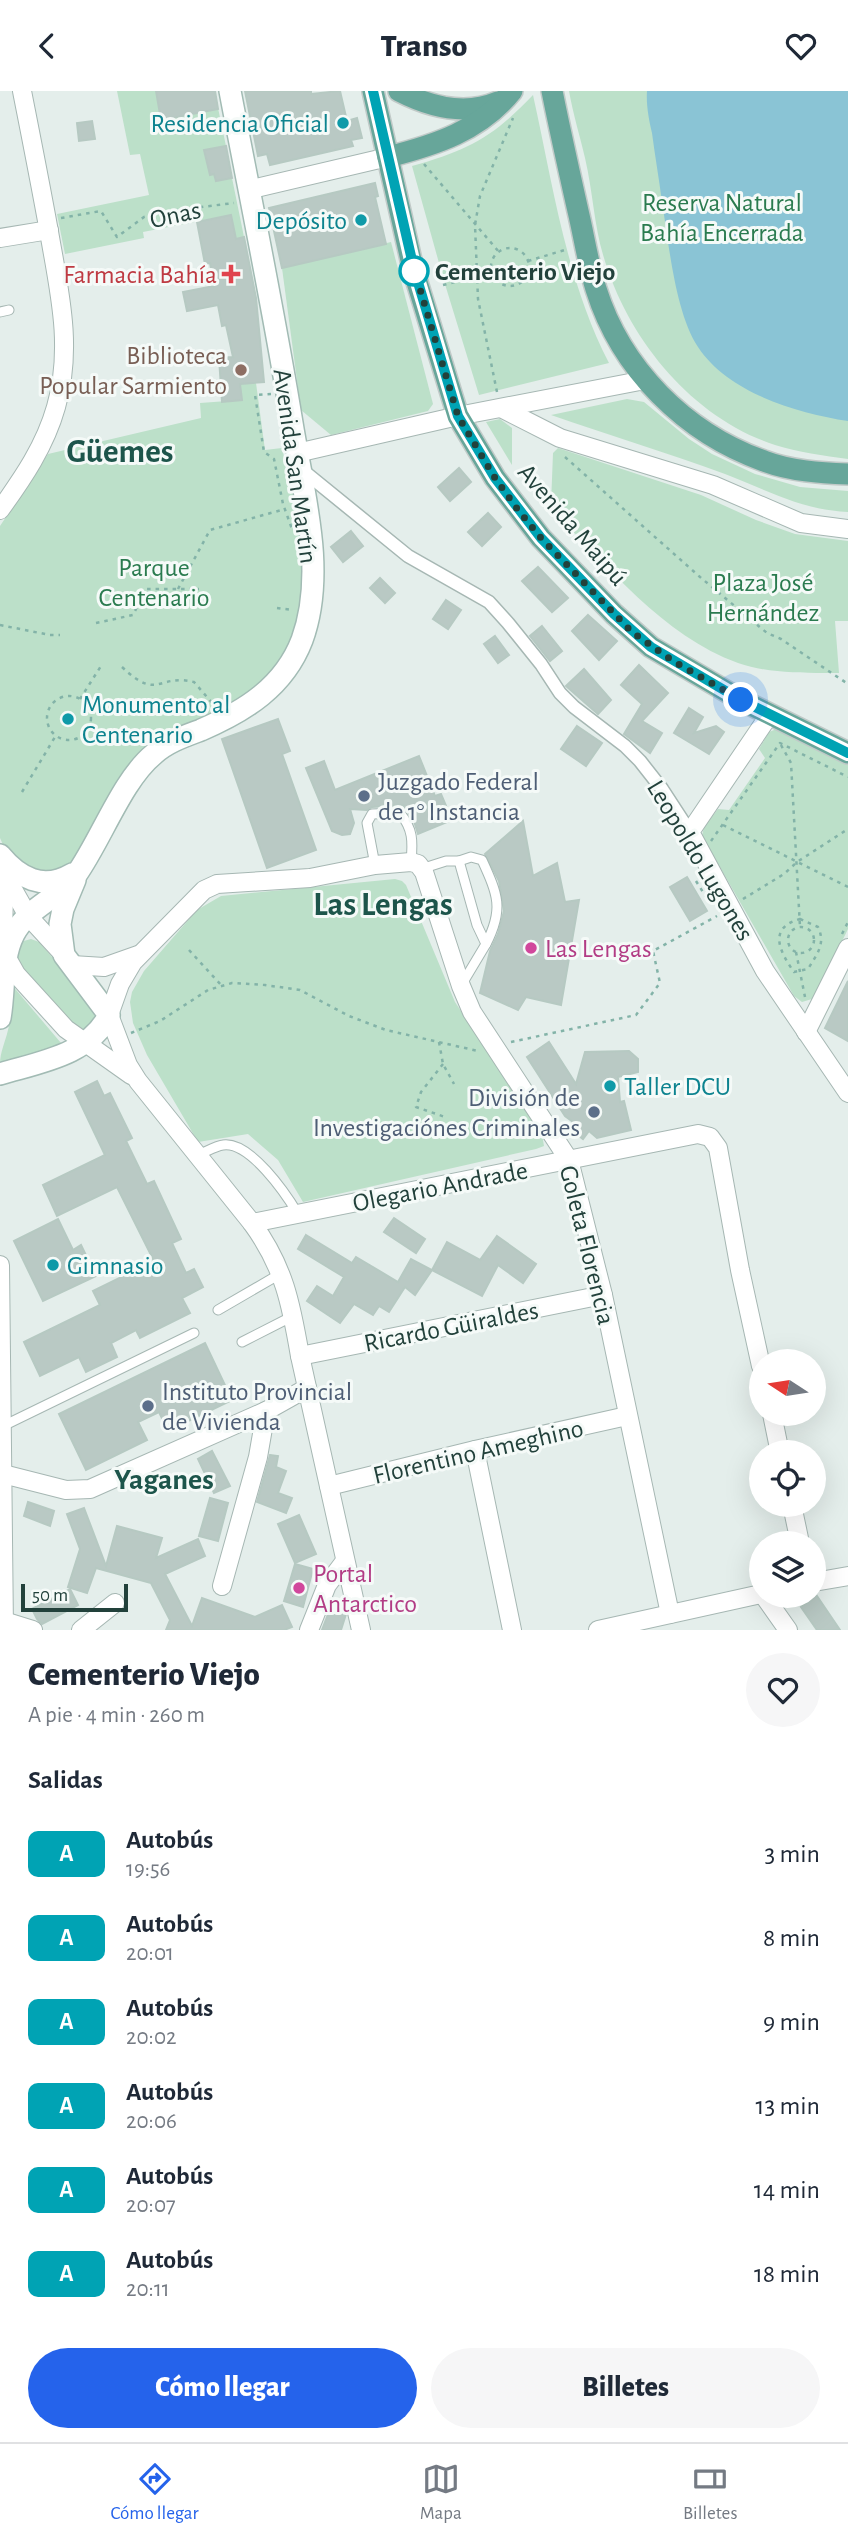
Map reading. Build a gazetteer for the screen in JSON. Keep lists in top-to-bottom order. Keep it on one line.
{"streets":{"main road":["Avenida San Martín","Avenida Maipú"],"street":["Leopoldo Lugones","Olegario Andrade","Goleta Florencia","Ricardo Güiraldes","Florentino Ameghino"],"path":["Onas"]},"crossings":[["Onas","Avenida San Martín"],["Avenida San Martín","Leopoldo Lugones"],["Olegario Andrade","Goleta Florencia"],["Goleta Florencia","Ricardo Güiraldes"],["Goleta Florencia","Florentino Ameghino"]],"districts":["Güemes","Las Lengas","Yaganes"],"parks":["Reserva Natural Bahía Encerrada","Parque Centenario","Plaza José Hernández"],"places":{"other":["Residencia Oficial","Depósito","Cementerio Viejo","Biblioteca Popular Sarmiento","Monumento al Centenario","Juzgado Federal de 1° Instancia","Las Lengas","Taller DCU","División de Investigaciónes Criminales","Gimnasio","Instituto Provincial de Vivienda","Portal Antarctico"],"health":["Farmacia Bahía"]},"lines":["bus line A"],"scale_bar":"50 m","north":"left","page":{"header":"Transo","scale":"50 m","heading":[["Cementerio Viejo","A pie · 4 min · 260 m"],"Salidas"],"list":[{"mark":"A","name":"Autobús","note":"19:56","value":"3 min"},{"mark":"A","name":"Autobús","note":"20:01","value":"8 min"},{"mark":"A","name":"Autobús","note":"20:02","value":"9 min"},{"mark":"A","name":"Autobús","note":"20:06","value":"13 min"},{"mark":"A","name":"Autobús","note":"20:07","value":"14 min"},{"mark":"A","name":"Autobús","note":"20:11","value":"18 min"}],"buttons":["Cómo llegar","Billetes"],"tabs":["Cómo llegar","Mapa","Billetes"]}}
